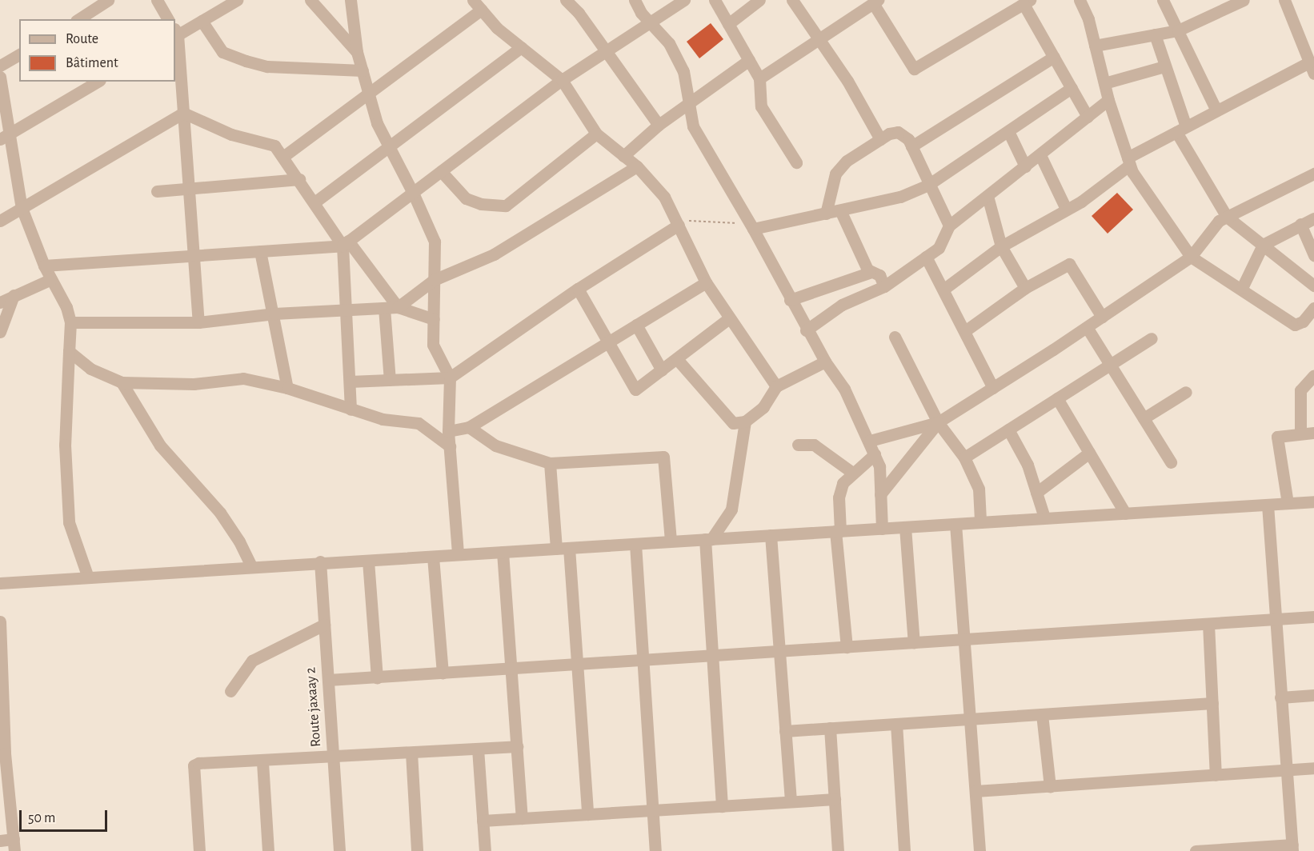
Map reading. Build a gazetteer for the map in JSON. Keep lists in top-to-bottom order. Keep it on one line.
{"streets":{"street":["Route jaxaay 2"]},"legend":["Route","Bâtiment"],"scale_bar":"50 m"}
